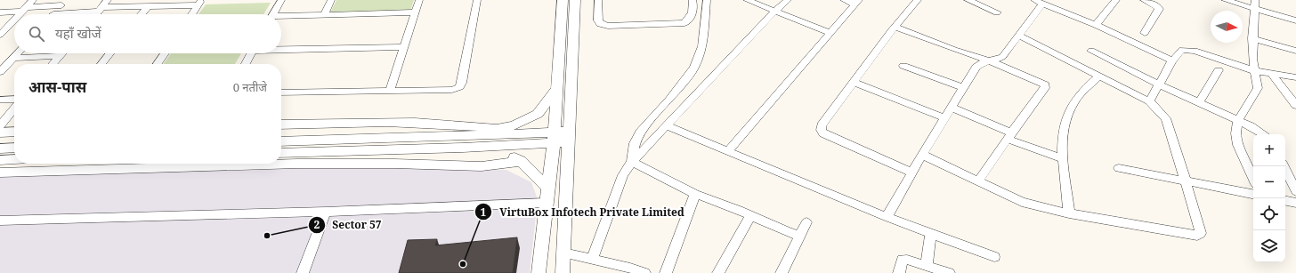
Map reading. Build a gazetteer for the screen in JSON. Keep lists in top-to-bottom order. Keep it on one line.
{"places":["Sector 57","VirtuBox Infotech Private Limited"],"north":"right","page":{"search":"यहाँ खोजें","heading":["आस-पास","0 नतीजे"],"map_buttons":["+","−"]}}
